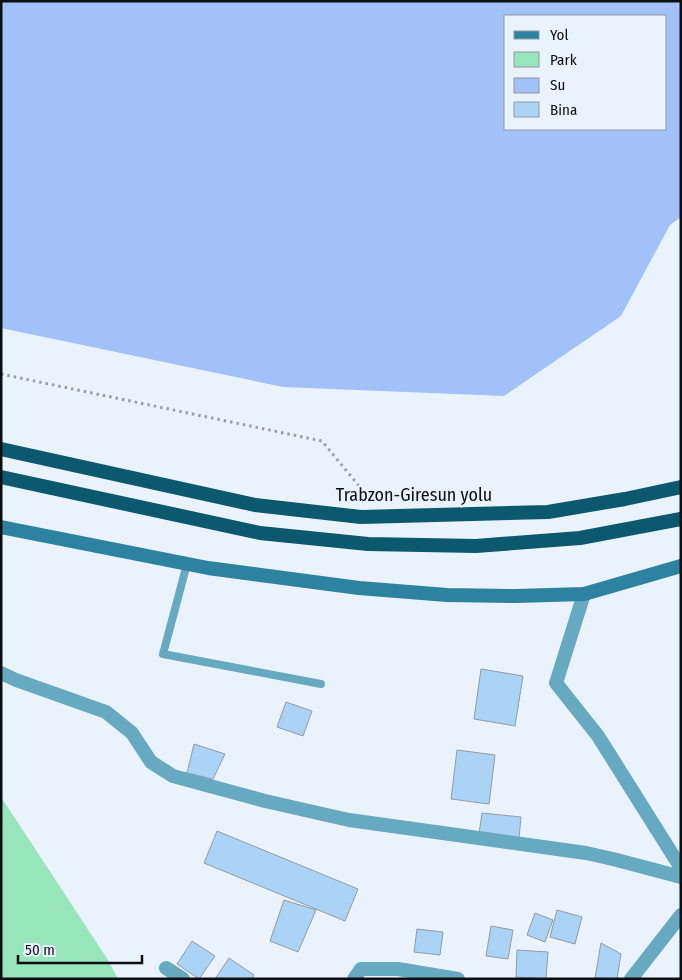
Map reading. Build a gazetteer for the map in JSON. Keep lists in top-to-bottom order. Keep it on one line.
{"streets":{"highway":["Trabzon-Giresun yolu"]},"legend":["Yol","Park","Su","Bina"],"scale_bar":"50 m"}
